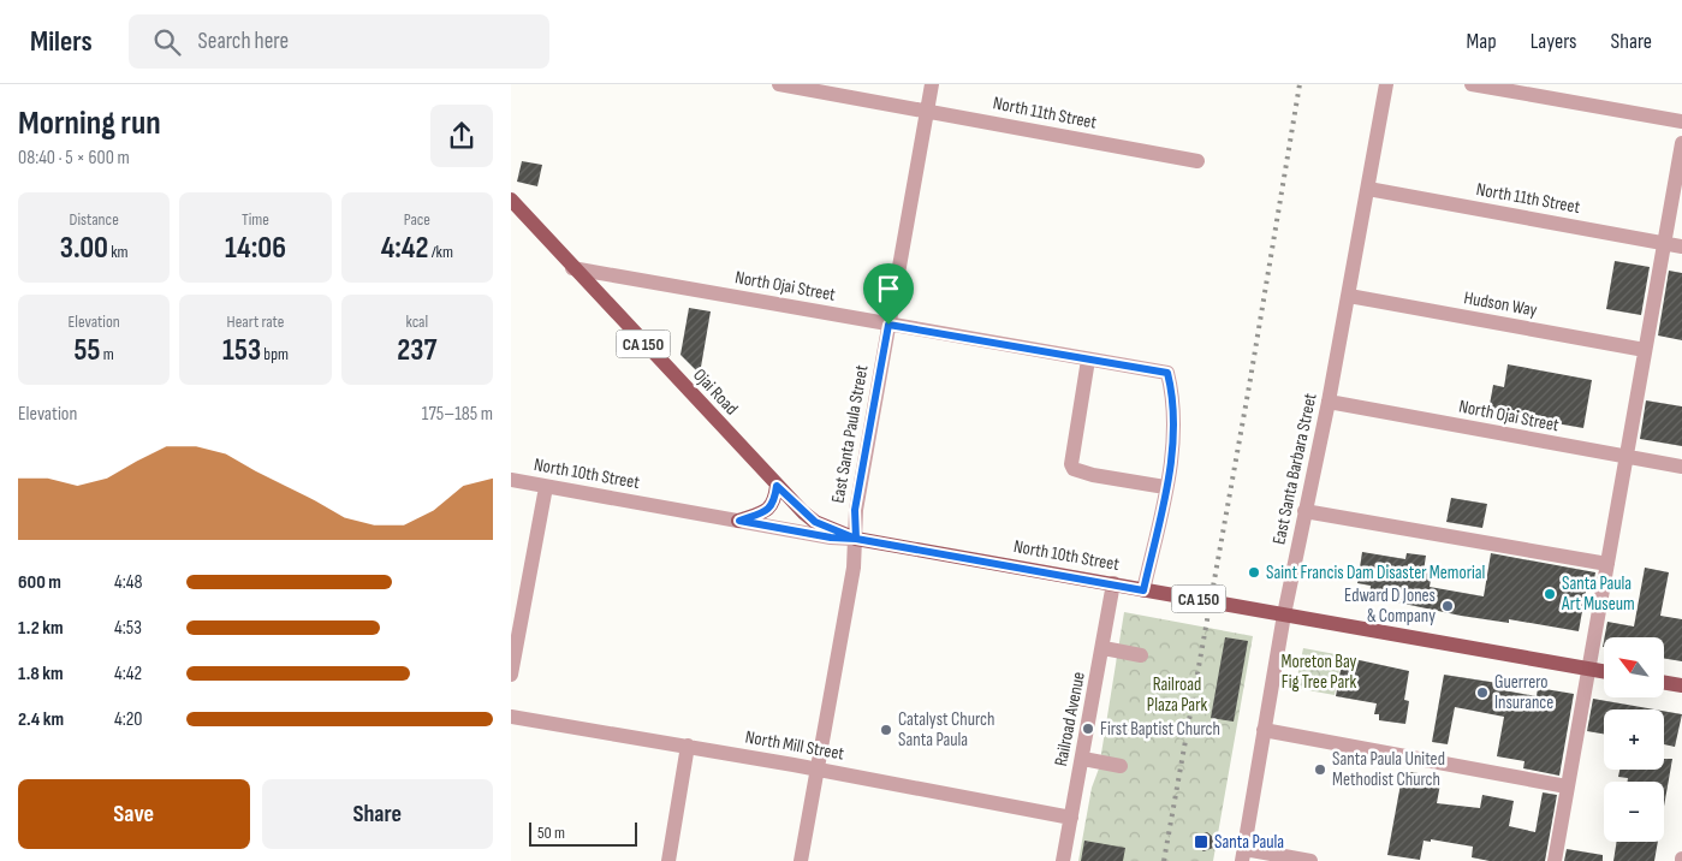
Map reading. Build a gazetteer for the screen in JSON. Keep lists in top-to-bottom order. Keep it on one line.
{"streets":{"main road":["CA 150","Ojai Road","North 10th Street"],"street":["North 11th Street","North Ojai Street","Hudson Way","East Santa Paula Street","East Santa Barbara Street","Railroad Avenue","North Mill Street"]},"crossings":[["North 11th Street","East Santa Paula Street"],["North 11th Street","East Santa Barbara Street"],["North Ojai Street","Ojai Road"],["North Ojai Street","East Santa Paula Street"],["North Ojai Street","East Santa Barbara Street"],["Hudson Way","East Santa Barbara Street"],["Ojai Road","East Santa Paula Street"],["Ojai Road","North 10th Street"],["East Santa Paula Street","North 10th Street"],["East Santa Paula Street","North Mill Street"],["East Santa Barbara Street","North 10th Street"],["North 10th Street","Railroad Avenue"],["Railroad Avenue","North Mill Street"]],"parks":["Moreton Bay Fig Tree Park","Railroad Plaza Park"],"places":{"other":["Saint Francis Dam Disaster Memorial","Santa Paula Art Museum","Edward D Jones & Company","Guerrero Insurance","First Baptist Church","Catalyst Church Santa Paula","Santa Paula United Methodist Church"],"transit":["Santa Paula"]},"scale_bar":"50 m","north":"top left","page":{"header":"Milers","search":"Search here","nav":["Map","Layers","Share"],"heading":["Morning run","08:40 · 5 × 600 m"],"stats":[["Distance","3.00 km"],["Time","14:06"],["Pace","4:42 /km"],["Elevation","55 m"],["Heart rate","153 bpm"],["kcal","237"]],"chart":["Elevation","175–185 m"],"list":[{"name":"600 m","note":"4:48"},{"name":"1.2 km","note":"4:53"},{"name":"1.8 km","note":"4:42"},{"name":"2.4 km","note":"4:20"}],"map_buttons":["+","−"],"buttons":["Save","Share"],"scale":"50 m"}}
